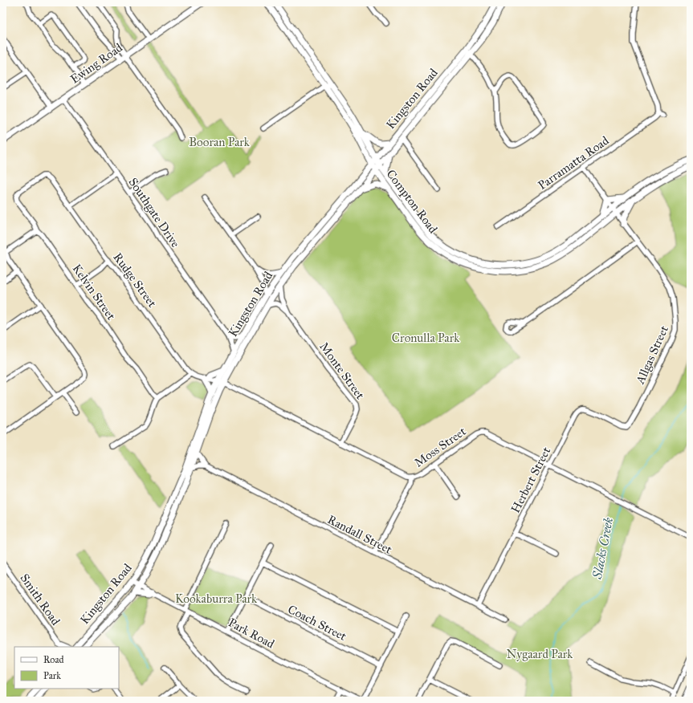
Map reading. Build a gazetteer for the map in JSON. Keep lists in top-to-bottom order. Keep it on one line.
{"streets":{"main road":["Ewing Road","Kingston Road","Compton Road"],"street":["Parramatta Road","Southgate Drive","Rudge Street","Kelvin Street","Allgas Street","Monte Street","Moss Street","Herbert Street","Randall Street","Smith Road","Coach Street","Park Road"]},"crossings":[["Ewing Road","Southgate Drive"],["Kingston Road","Compton Road"],["Kingston Road","Southgate Drive"],["Kingston Road","Monte Street"],["Kingston Road","Moss Street"],["Kingston Road","Randall Street"],["Kingston Road","Park Road"],["Parramatta Road","Allgas Street"],["Compton Road","Allgas Street"],["Rudge Street","Kelvin Street"],["Allgas Street","Herbert Street"],["Monte Street","Moss Street"],["Moss Street","Herbert Street"],["Herbert Street","Randall Street"]],"water":["Slacks Creek"],"parks":["Booran Park","Cronulla Park","Kookaburra Park","Nygaard Park"],"legend":["Road","Park"]}
